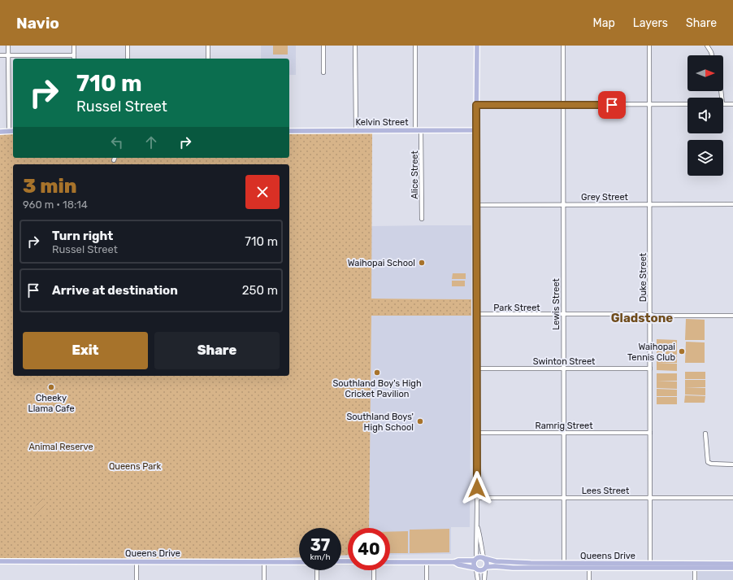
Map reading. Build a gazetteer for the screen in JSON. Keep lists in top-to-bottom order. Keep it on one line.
{"streets":{"main road":["Kelvin Street","Queens Drive"],"street":["Alice Street","Grey Street","Duke Street","Lewis Street","Park Street","Swinton Street","Ramrig Street","Lees Street"]},"crossings":[["Kelvin Street","Alice Street"],["Grey Street","Duke Street"],["Grey Street","Lewis Street"],["Duke Street","Park Street"],["Duke Street","Swinton Street"],["Duke Street","Ramrig Street"],["Duke Street","Lees Street"],["Duke Street","Queens Drive"],["Lewis Street","Park Street"],["Lewis Street","Swinton Street"],["Lewis Street","Ramrig Street"],["Lewis Street","Lees Street"],["Lewis Street","Queens Drive"]],"districts":["Gladstone"],"parks":["Animal Reserve","Queens Park"],"places":["Waihopai School","Waihopai Tennis Club","Southland Boy's High Cricket Pavilion","Cheeky Llama Cafe","Southland Boys' High School"],"north":"right","page":{"header":"Navio","nav":["Map","Layers","Share"],"turn":["710 m","Russel Street"],"heading":["3 min","960 m · 18:14"],"list":[{"name":"Turn right","note":"Russel Street","value":"710 m"},{"name":"Arrive at destination","value":"250 m"}],"buttons":["Exit","Share"],"speed":"37 km/h","limit":"40"}}
